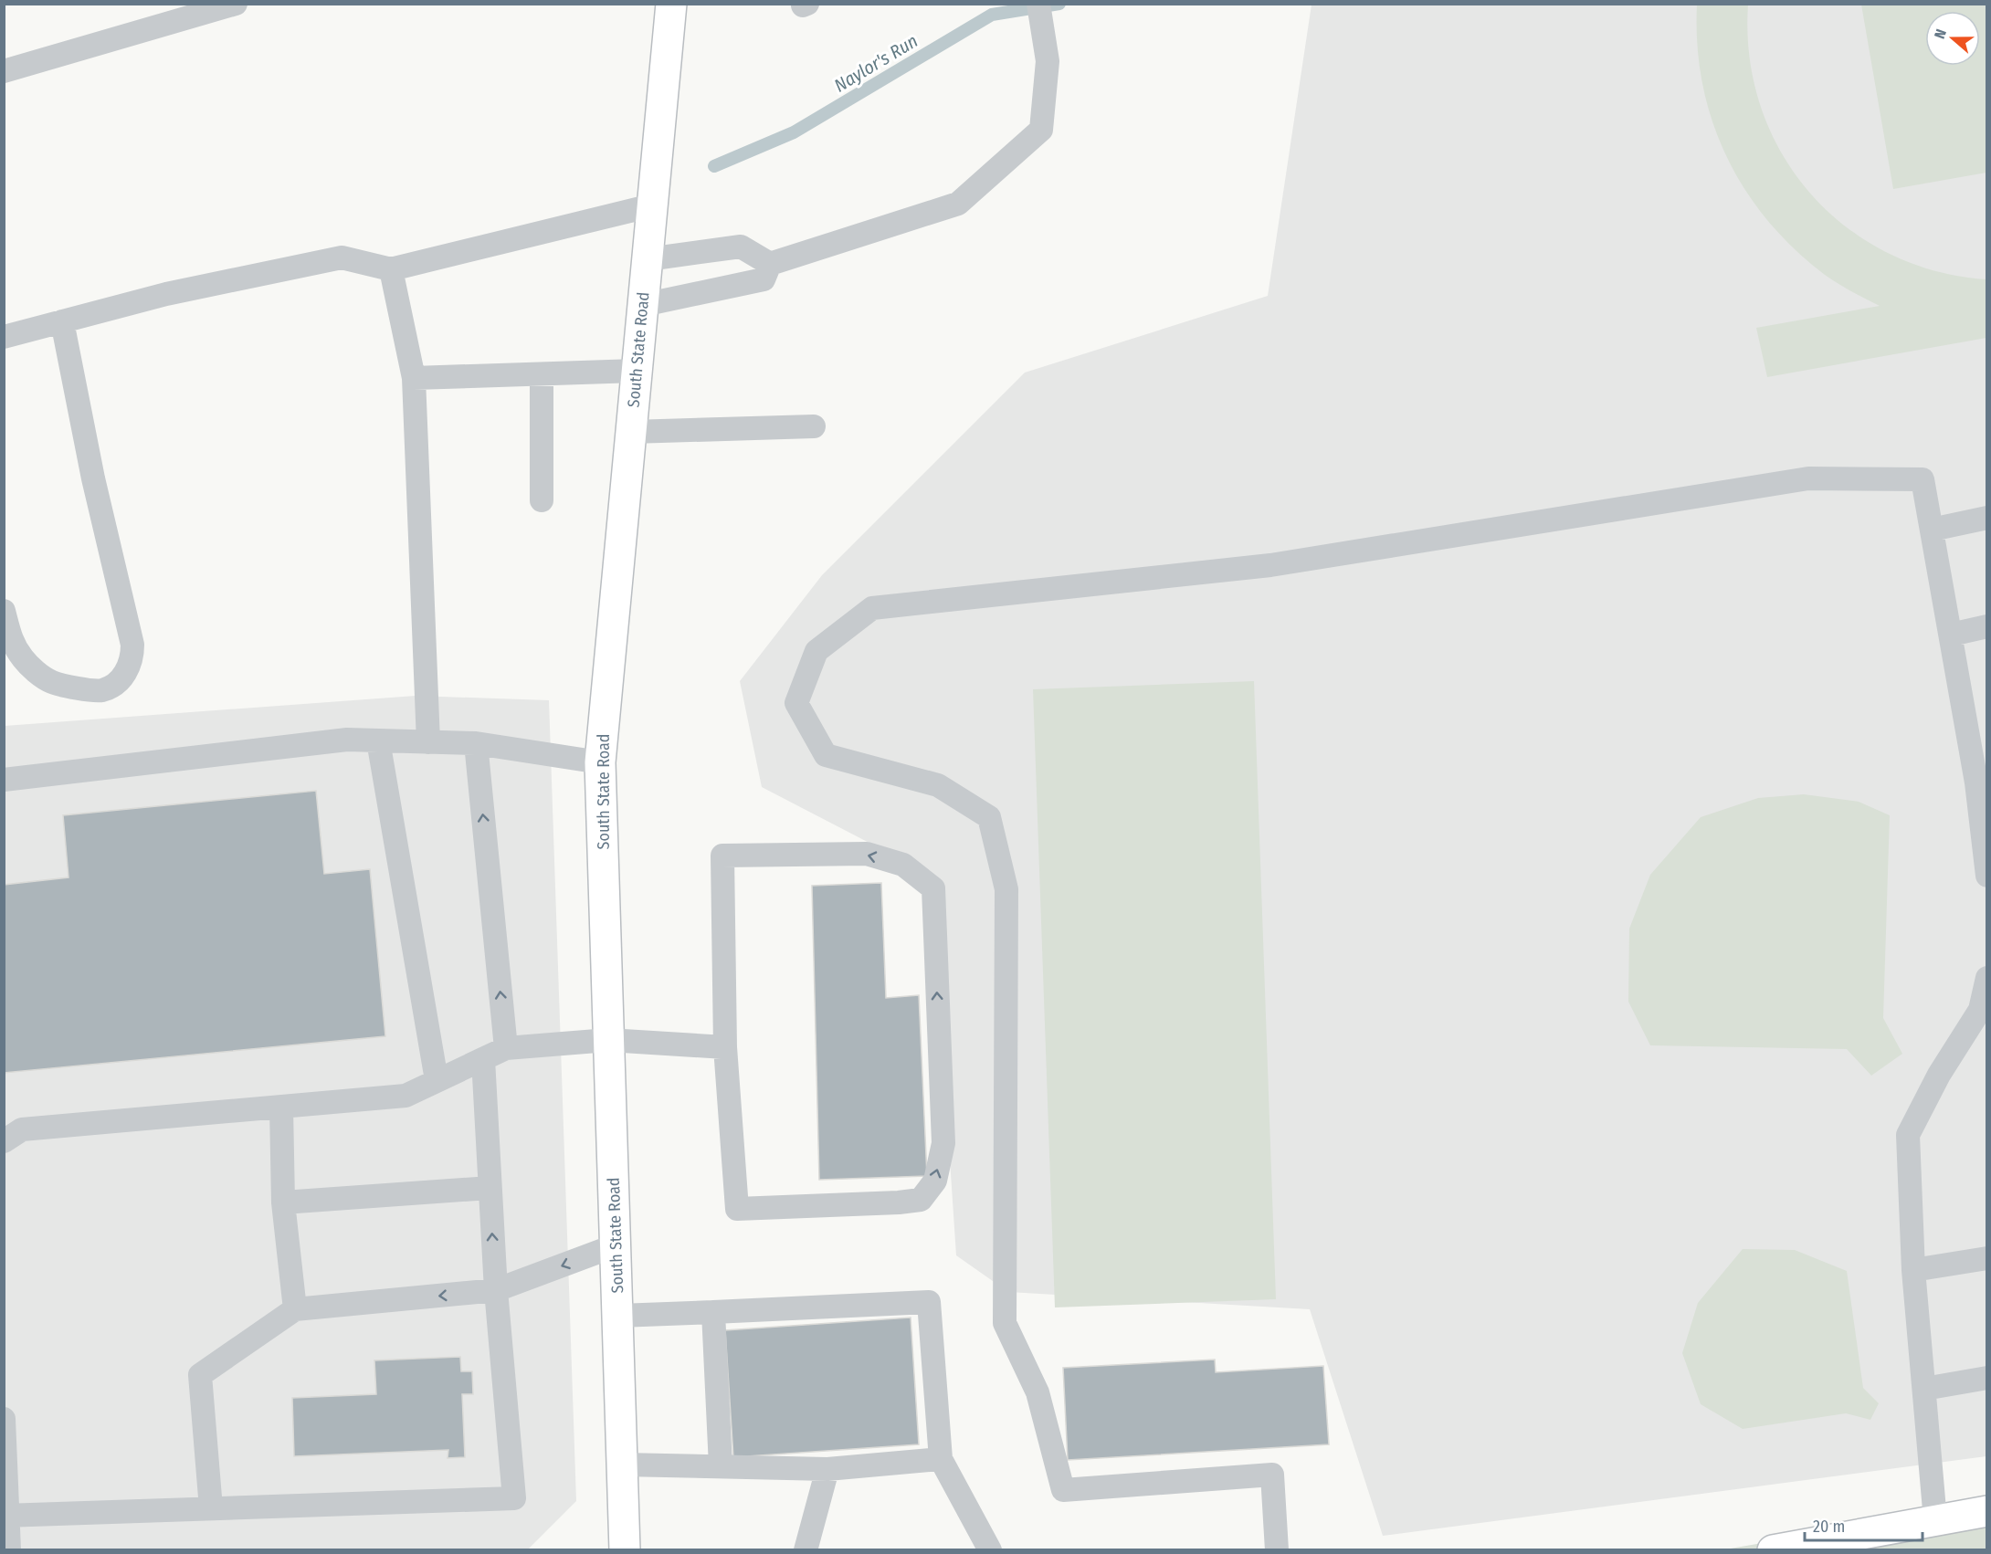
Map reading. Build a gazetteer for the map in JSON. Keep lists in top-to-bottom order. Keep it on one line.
{"streets":{"main road":["South State Road"]},"water":["Naylor's Run"],"scale_bar":"20 m","north":"left"}
